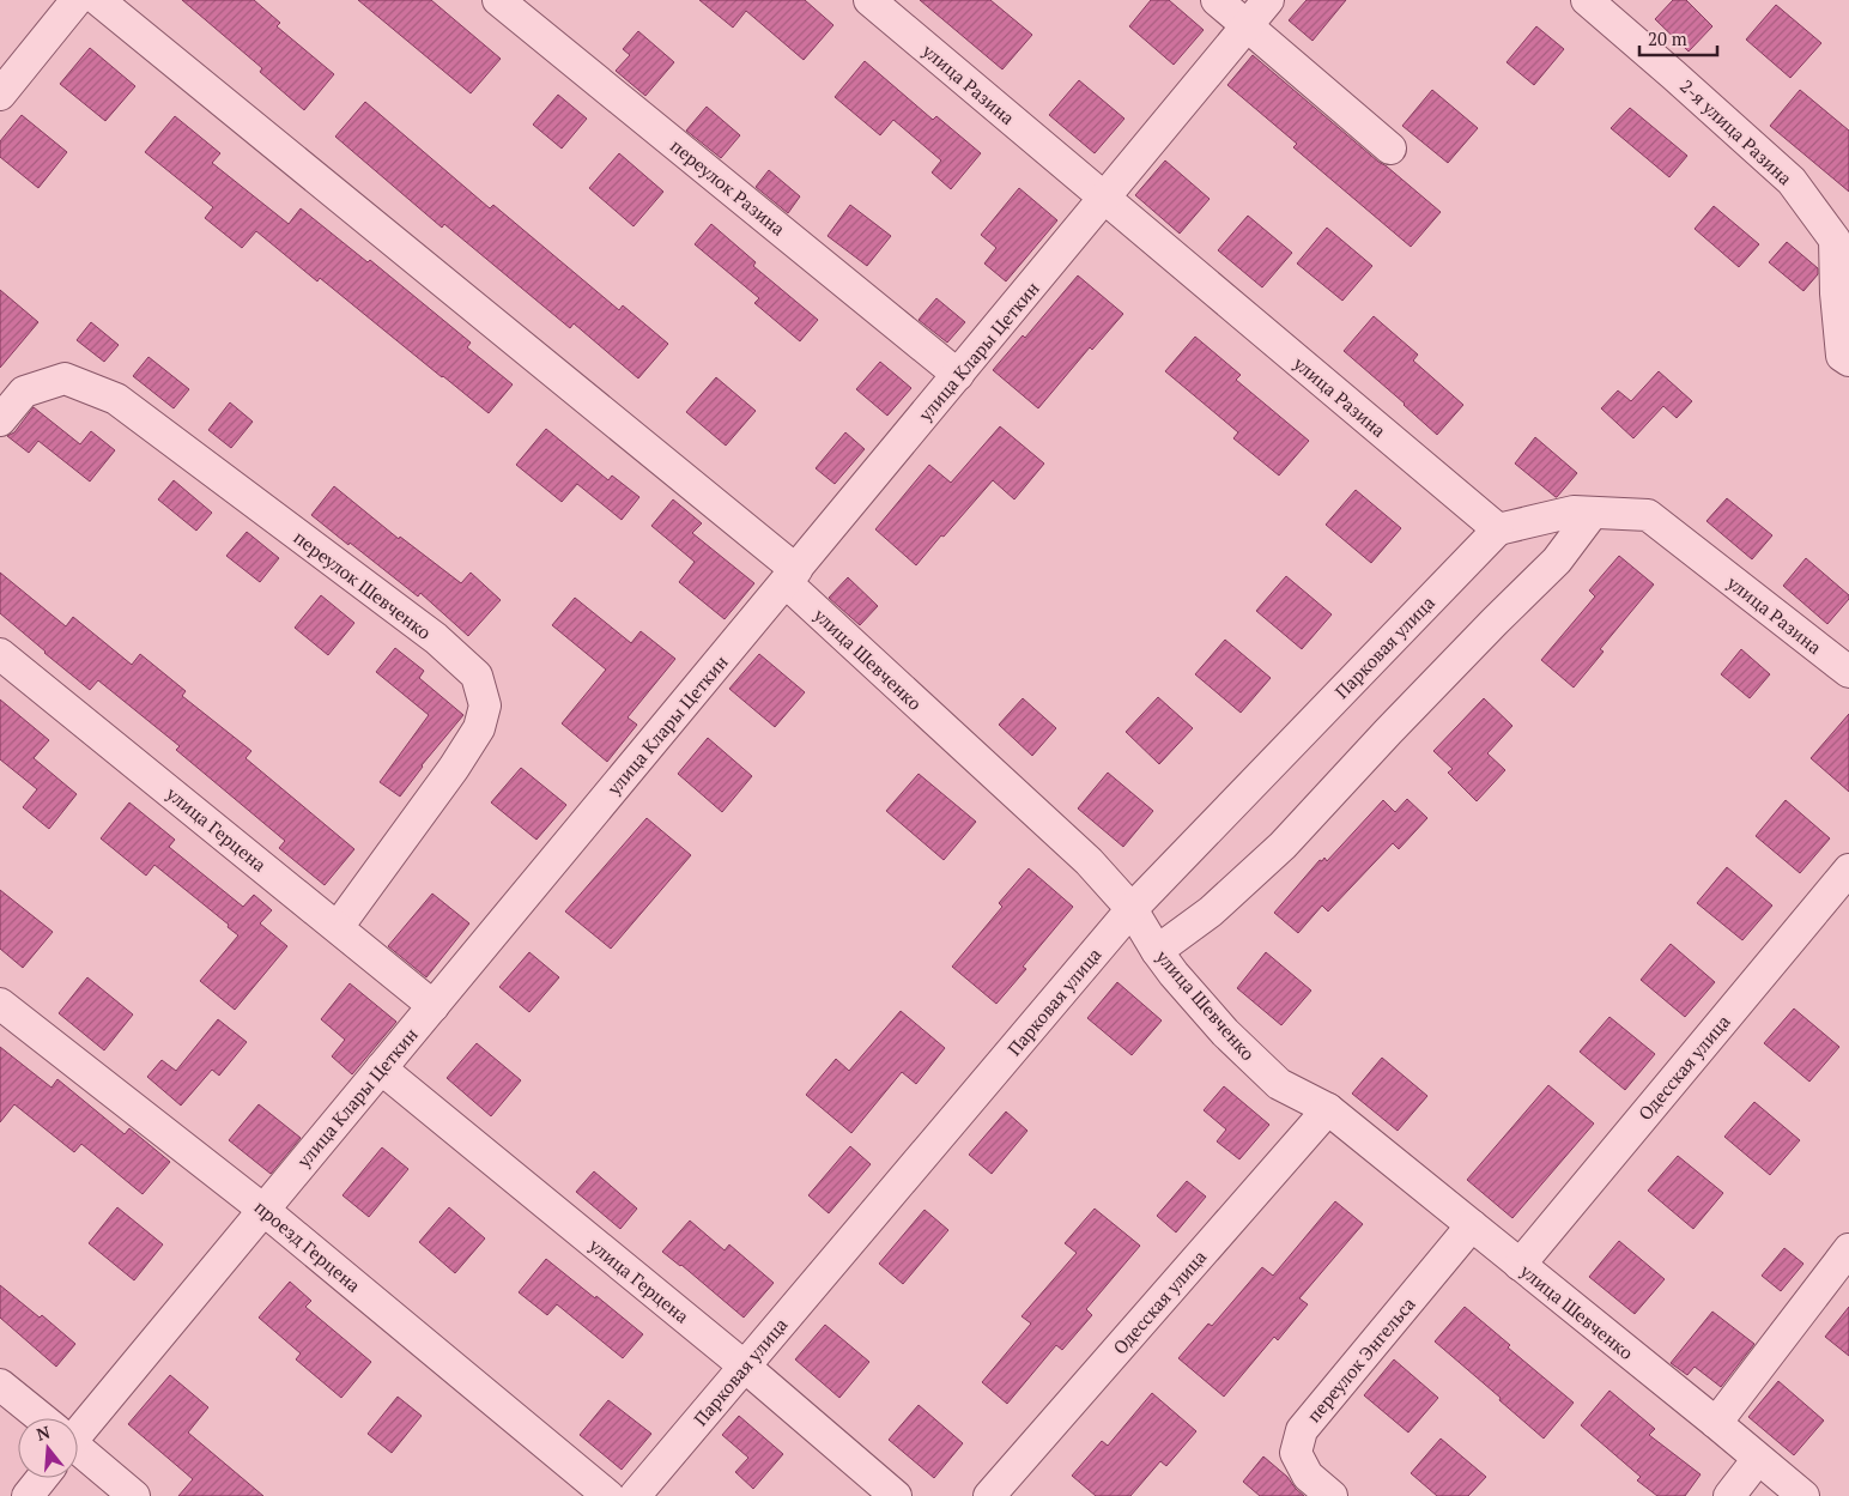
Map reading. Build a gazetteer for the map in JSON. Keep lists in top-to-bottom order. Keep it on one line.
{"streets":{"street":["улица Разина","2-я улица Разина","переулок Разина","улица Клары Цеткин","переулок Шевченко","Парковая улица","улица Шевченко","улица Герцена","Одесская улица","проезд Герцена","переулок Энгельса"]},"crossings":[["улица Разина","улица Клары Цеткин"],["улица Разина","Парковая улица"],["переулок Разина","улица Клары Цеткин"],["улица Клары Цеткин","улица Шевченко"],["улица Клары Цеткин","улица Герцена"],["улица Клары Цеткин","проезд Герцена"],["переулок Шевченко","улица Герцена"],["Парковая улица","улица Шевченко"],["Парковая улица","улица Герцена"],["улица Шевченко","Одесская улица"],["улица Шевченко","переулок Энгельса"]],"scale_bar":"20 m","north":"top"}
